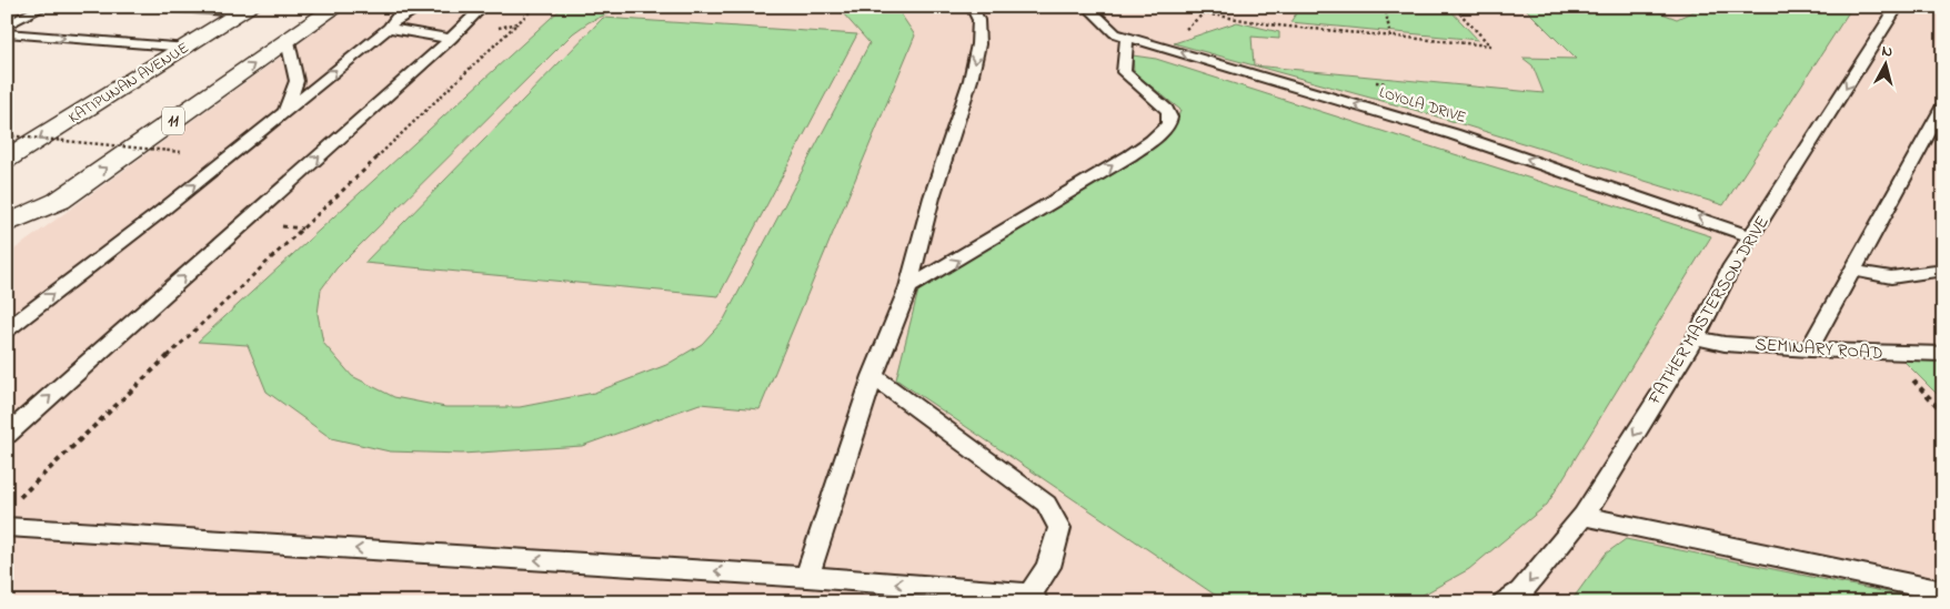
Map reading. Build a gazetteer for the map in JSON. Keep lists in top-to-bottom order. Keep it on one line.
{"streets":{"main road":["KATIPUNAN AVENUE","11"],"lane":["LOYOLA DRIVE","FATHER MASTERSON DRIVE","SEMINARY ROAD"]},"crossings":[["LOYOLA DRIVE","FATHER MASTERSON DRIVE"],["FATHER MASTERSON DRIVE","SEMINARY ROAD"]],"one_way":["LOYOLA DRIVE"],"north":"top"}
